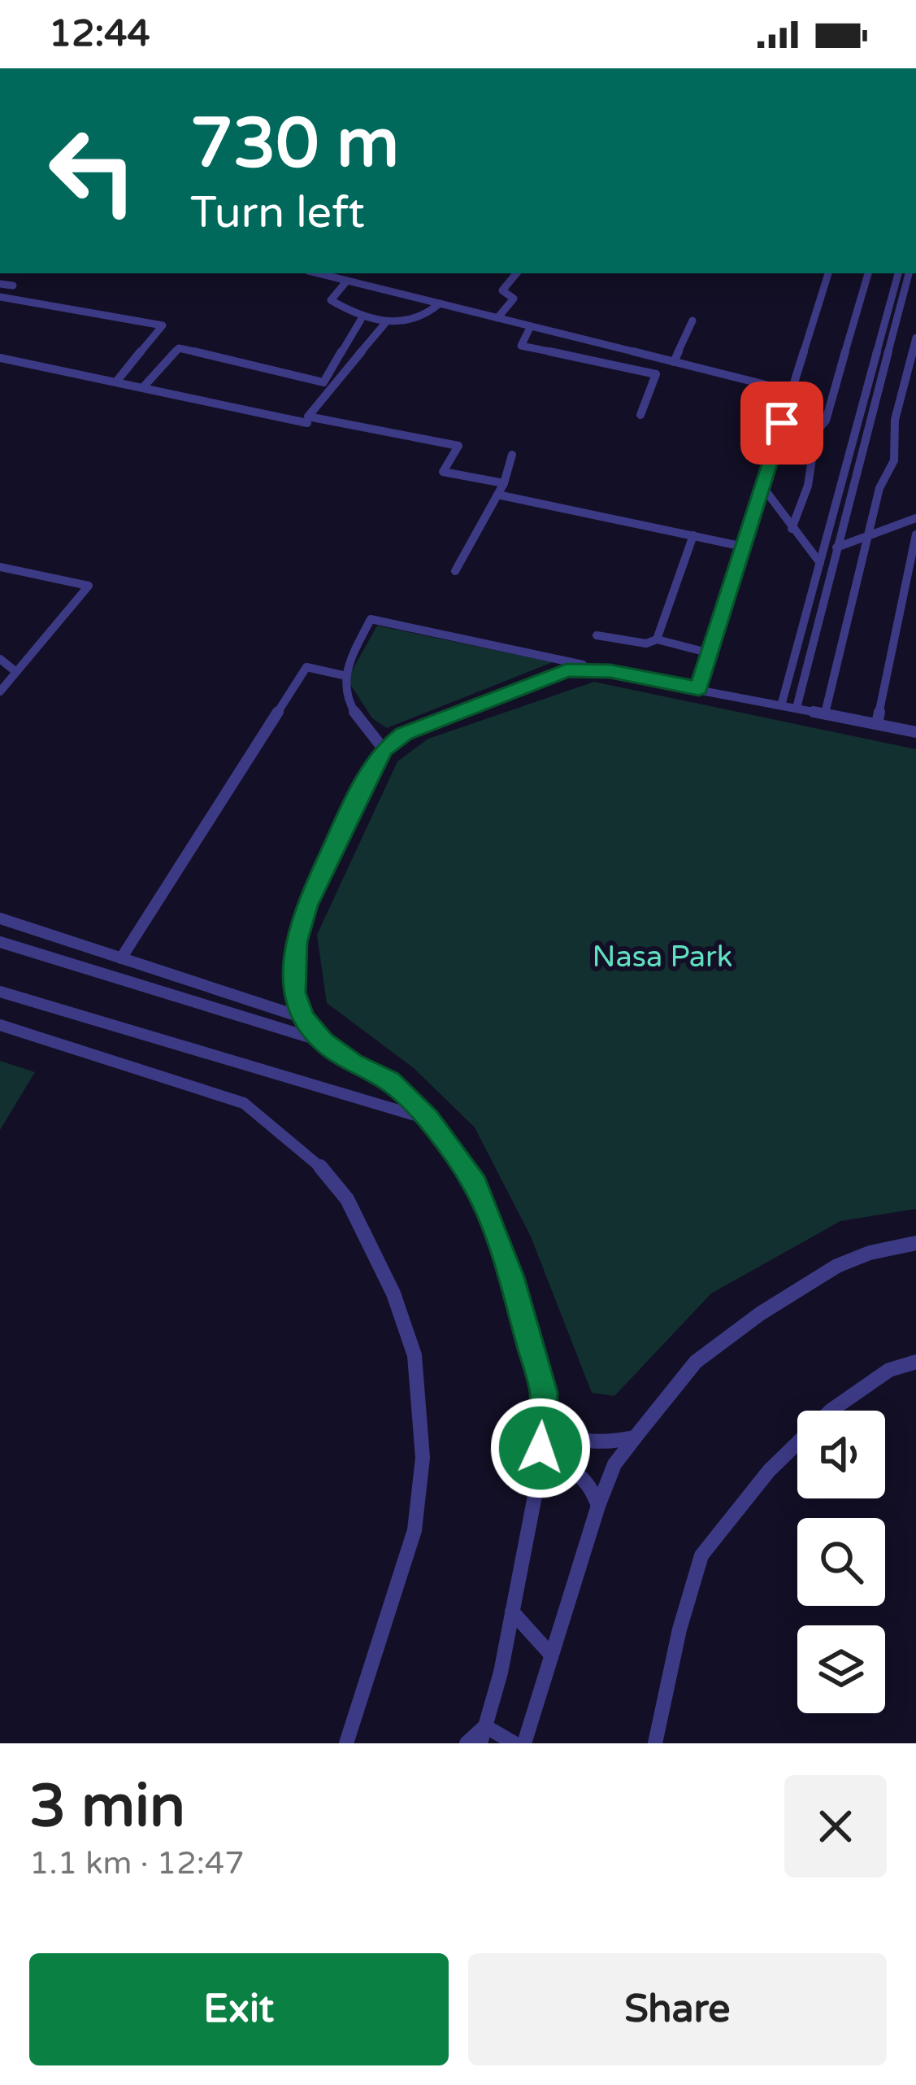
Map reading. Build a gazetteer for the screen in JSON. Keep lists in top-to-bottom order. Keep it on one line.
{"parks":["Nasa Park"],"page":{"status":"12:44","turn":["730 m","Turn left"],"heading":["3 min","1.1 km · 12:47"],"buttons":["Exit","Share"]}}
